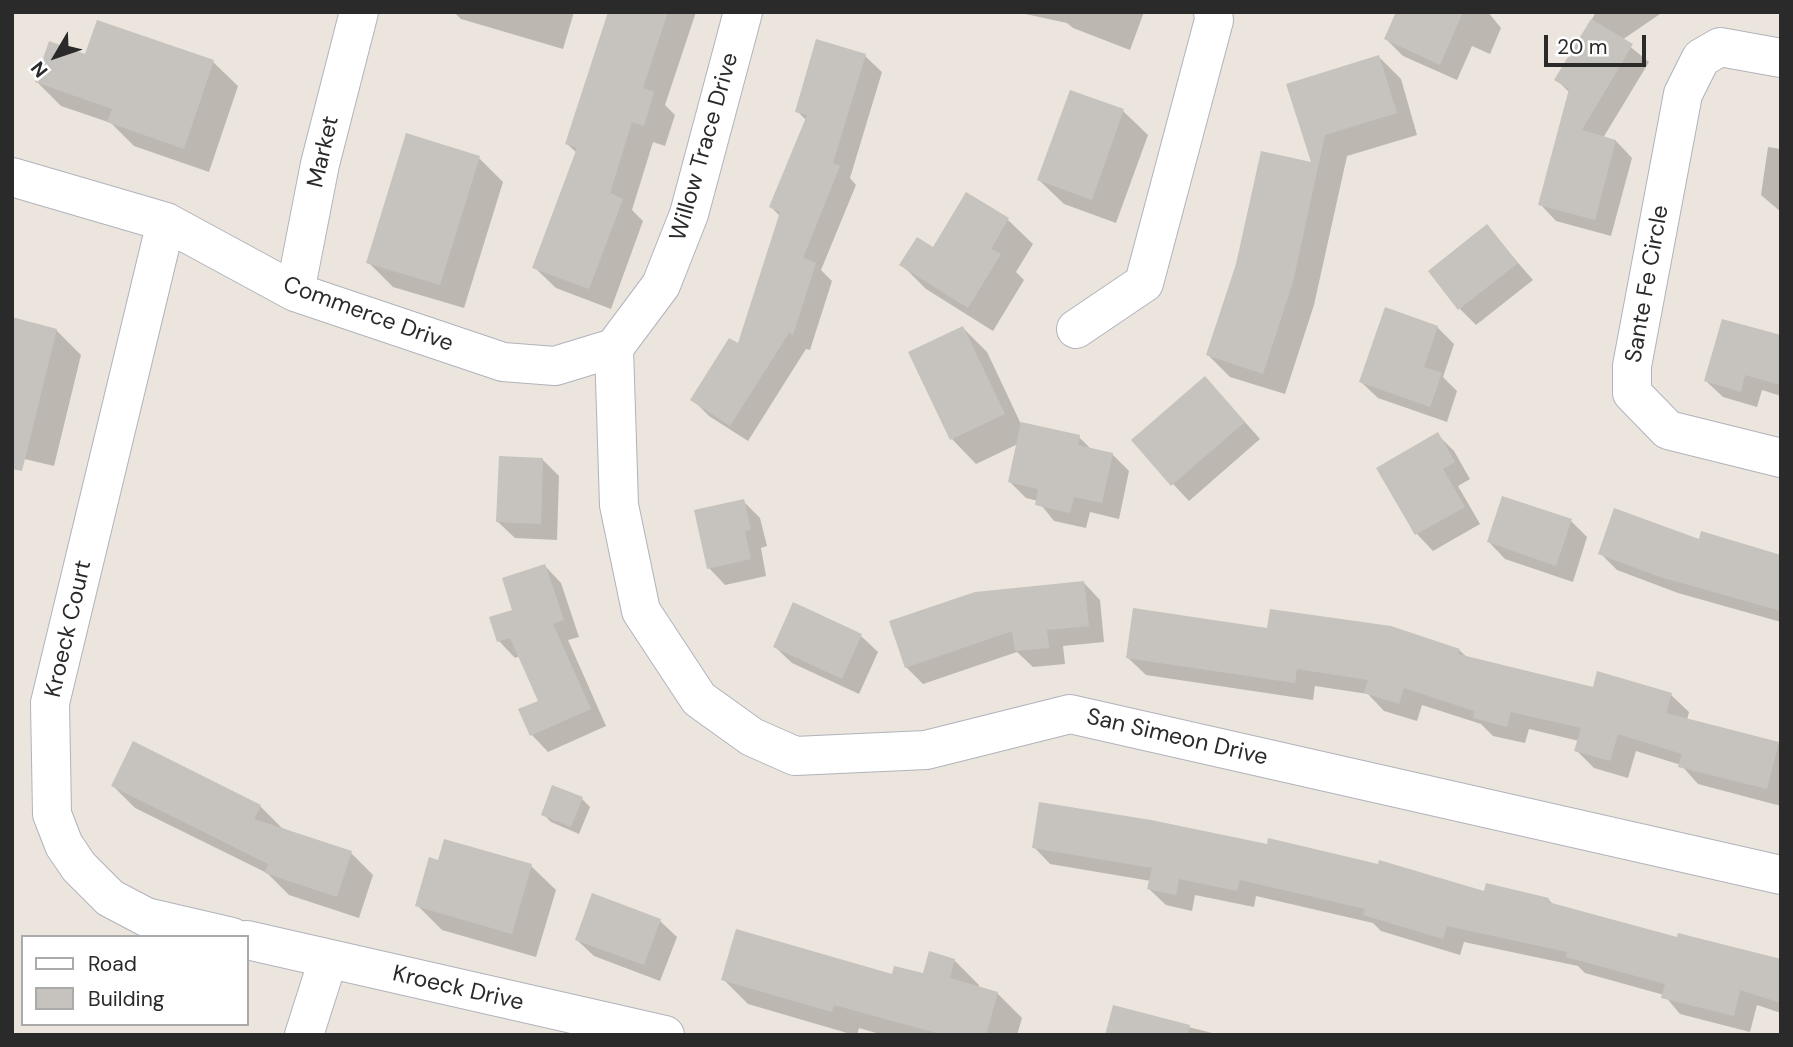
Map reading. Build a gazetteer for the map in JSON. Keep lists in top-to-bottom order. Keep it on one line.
{"streets":{"street":["Willow Trace Drive","Market","Sante Fe Circle","Commerce Drive","Kroeck Court","San Simeon Drive","Kroeck Drive"]},"crossings":[["Willow Trace Drive","Commerce Drive"],["Willow Trace Drive","San Simeon Drive"],["Market","Commerce Drive"],["Commerce Drive","Kroeck Court"],["Commerce Drive","San Simeon Drive"]],"legend":["Road","Building"],"scale_bar":"20 m","north":"bottom left"}
